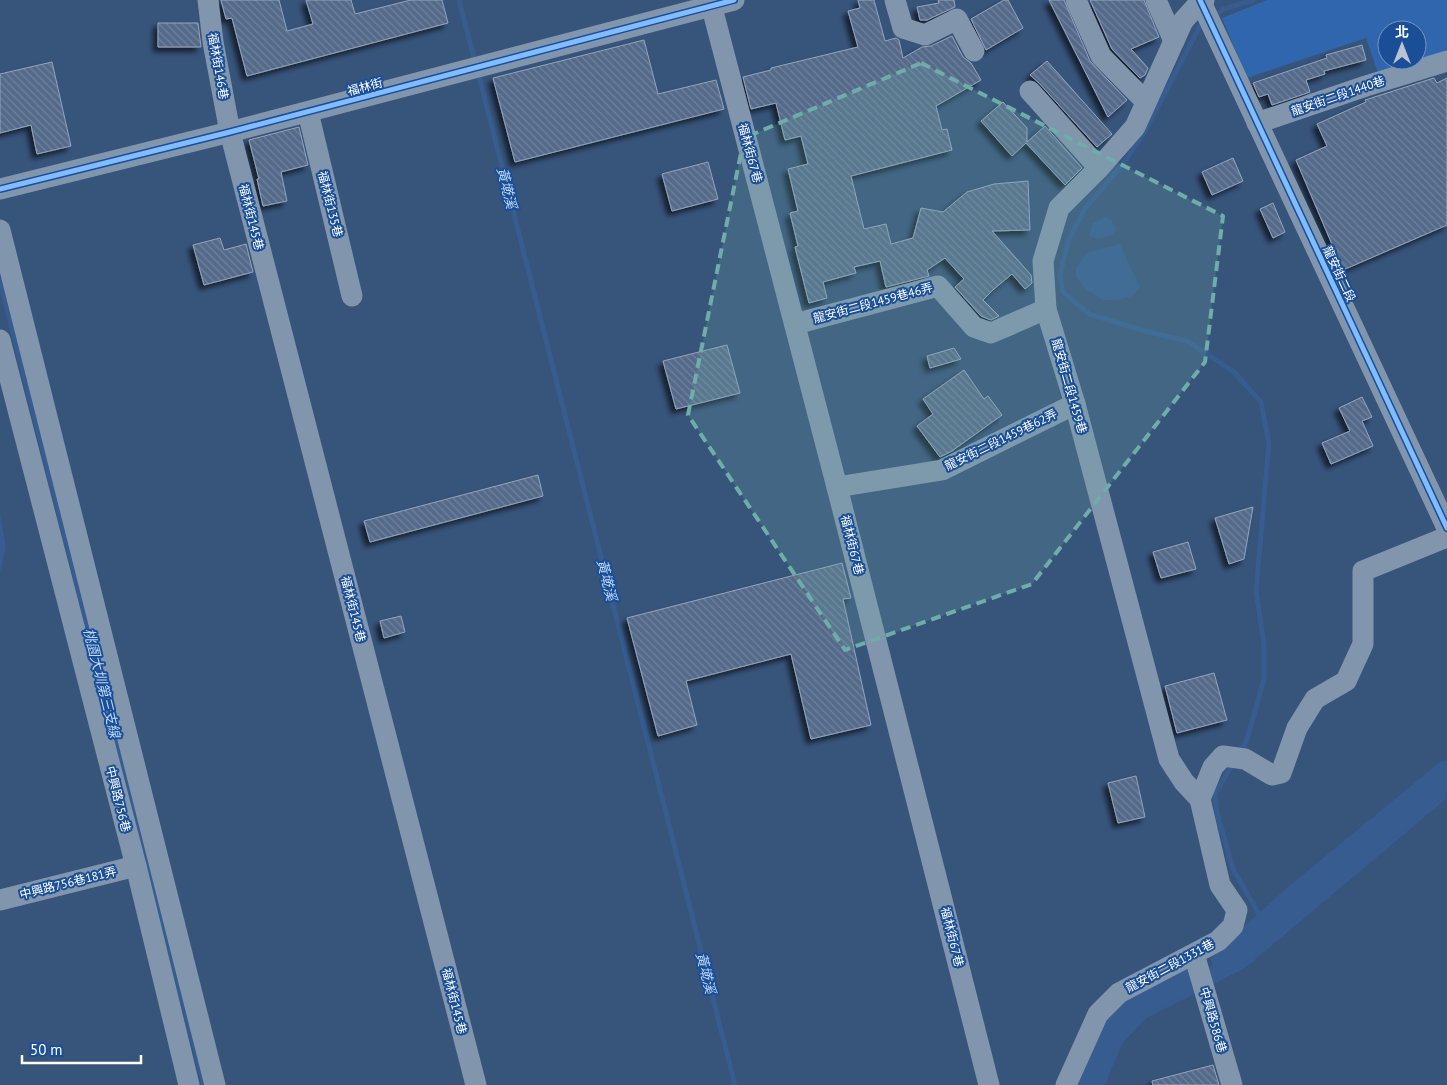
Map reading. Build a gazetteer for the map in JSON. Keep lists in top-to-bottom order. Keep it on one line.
{"streets":{"street":["福林街146巷","福林街","龍安街二段1440巷","福林街67巷","福林街135巷","福林街145巷","龍安街二段","龍安街二段1459巷46弄","龍安街二段1459巷","龍安街二段1459巷62弄","中興路756巷","中興路756巷181弄","龍安街二段1331巷","中興路586巷"]},"crossings":[["福林街146巷","福林街"],["福林街146巷","福林街145巷"],["福林街","福林街67巷"],["福林街","福林街135巷"],["福林街","福林街145巷"],["龍安街二段1440巷","龍安街二段"],["福林街67巷","龍安街二段1459巷46弄"],["福林街67巷","龍安街二段1459巷62弄"],["龍安街二段","龍安街二段1459巷"],["龍安街二段1459巷46弄","龍安街二段1459巷"],["龍安街二段1459巷","龍安街二段1459巷62弄"],["龍安街二段1459巷","龍安街二段1331巷"],["中興路756巷","中興路756巷181弄"],["龍安街二段1331巷","中興路586巷"]],"water":["黃墘溪","桃園大圳第三支線"],"scale_bar":"50 m","north":"top"}
